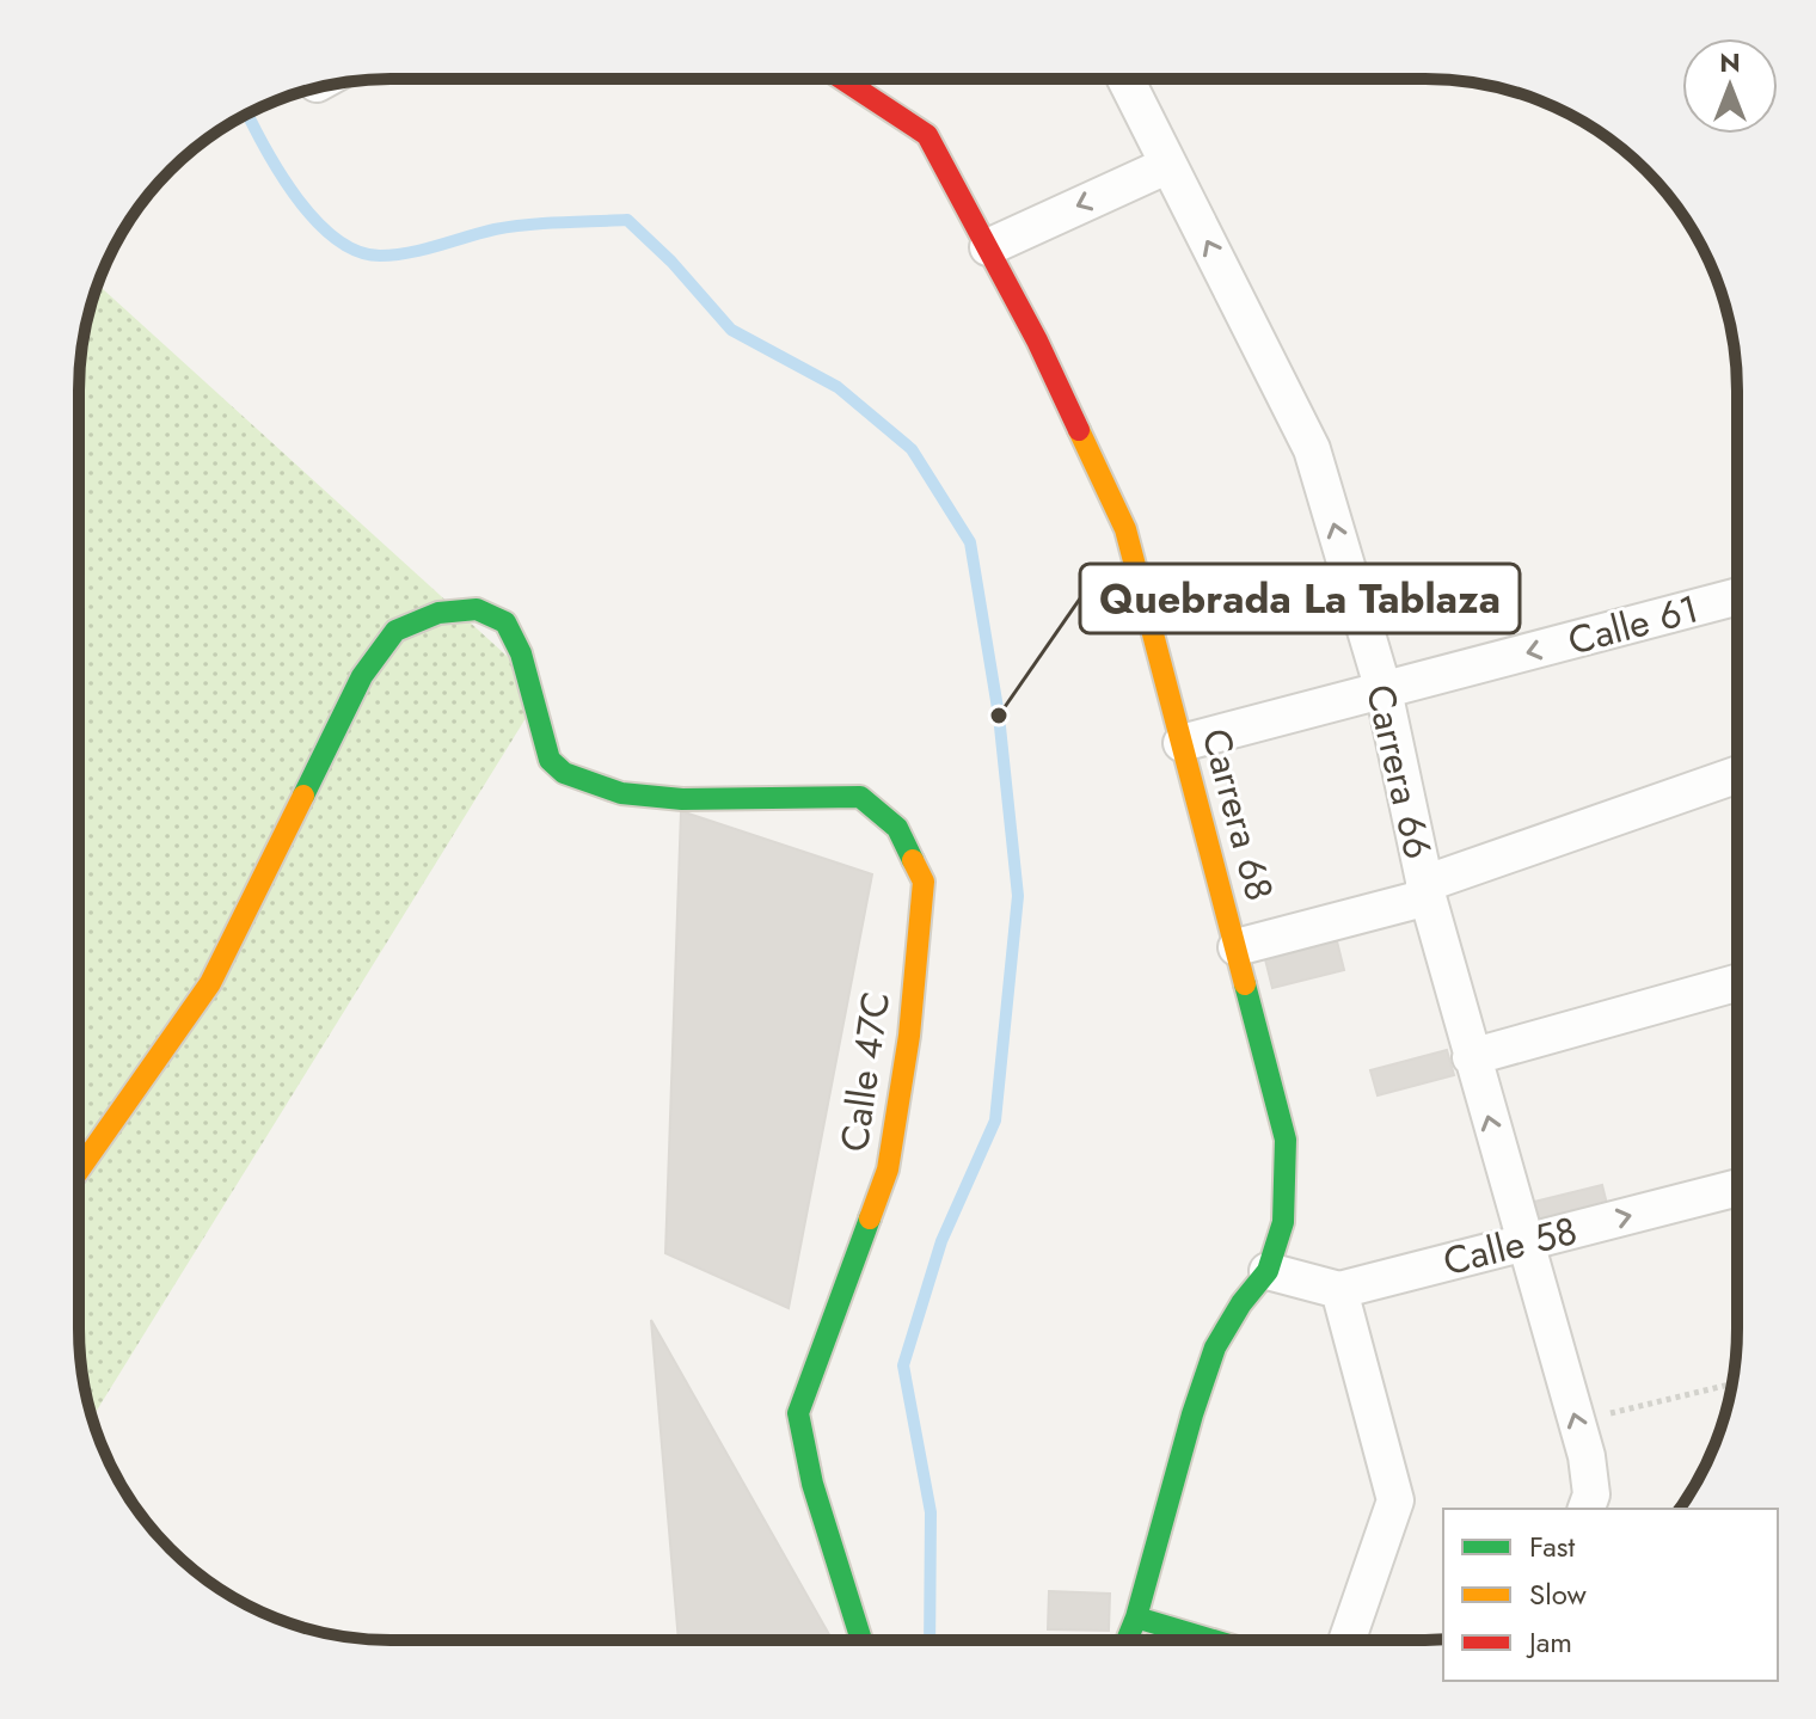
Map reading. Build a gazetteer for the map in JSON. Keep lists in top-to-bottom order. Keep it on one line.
{"streets":{"street":["Calle 61","Carrera 66","Carrera 68","Calle 47C","Calle 58"]},"crossings":[["Calle 61","Carrera 66"],["Calle 61","Carrera 68"],["Carrera 66","Calle 58"],["Carrera 68","Calle 58"]],"one_way":["Carrera 66"],"places":["Quebrada La Tablaza"],"legend":["Fast","Slow","Jam"],"north":"top"}
